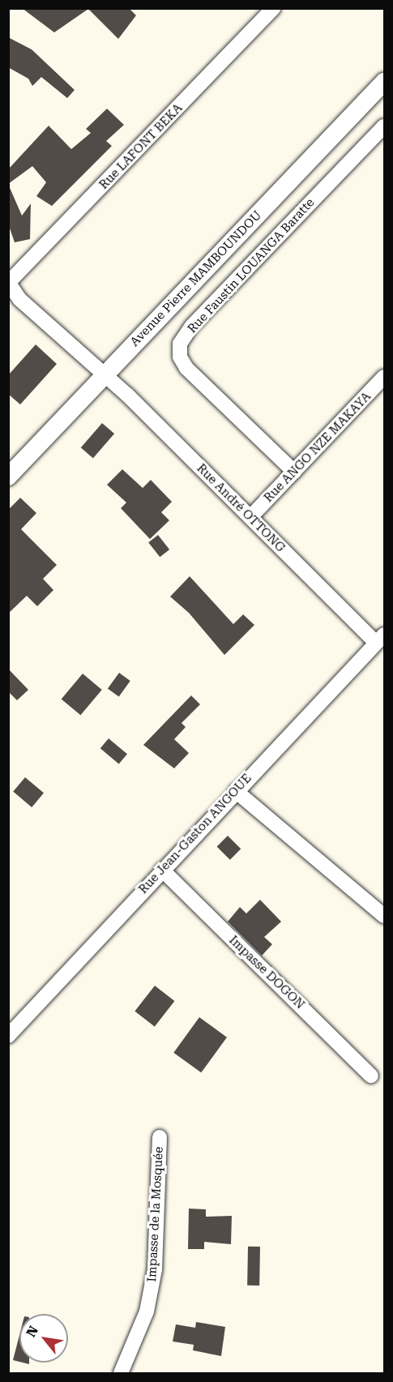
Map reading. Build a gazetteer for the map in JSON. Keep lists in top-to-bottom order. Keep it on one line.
{"streets":{"street":["Rue LAFONT BEKA","Rue Faustin LOUANGA Baratte","Avenue Pierre MAMBOUNDOU","Rue ANGO NZE MAKAYA","Rue André OTTONG","Rue Jean-Gaston ANGOUE","Impasse DOGON","Impasse de la Mosquée"]},"crossings":[["Rue LAFONT BEKA","Rue André OTTONG"],["Rue Faustin LOUANGA Baratte","Rue ANGO NZE MAKAYA"],["Avenue Pierre MAMBOUNDOU","Rue André OTTONG"],["Rue ANGO NZE MAKAYA","Rue André OTTONG"],["Rue André OTTONG","Rue Jean-Gaston ANGOUE"],["Rue Jean-Gaston ANGOUE","Impasse DOGON"]],"north":"top left"}
